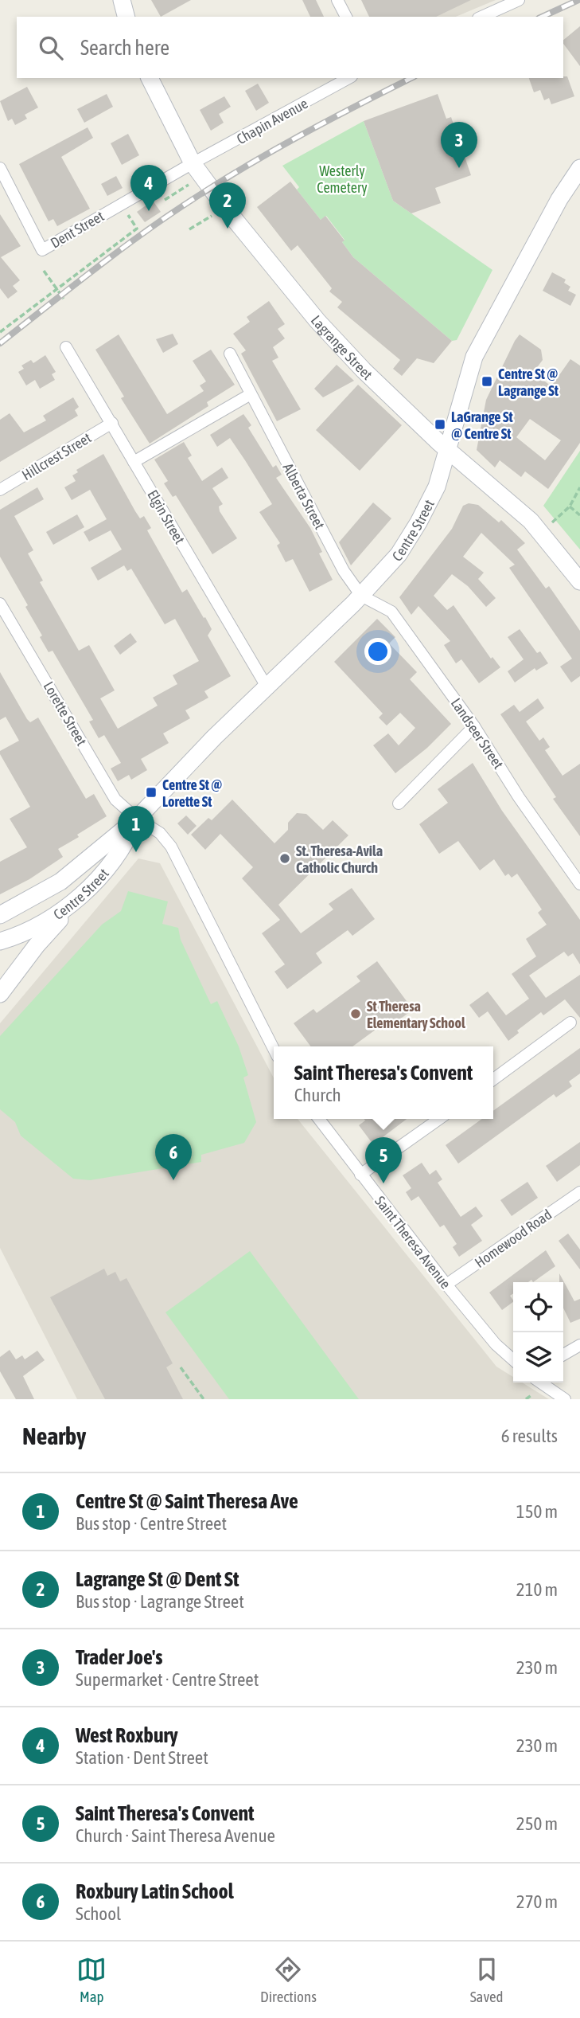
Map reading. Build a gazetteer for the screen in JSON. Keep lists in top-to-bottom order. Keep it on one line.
{"streets":{"main road":["Lagrange Street","Centre Street"],"street":["Chapin Avenue","Dent Street","Hillcrest Street","Alberta Street","Elgin Street","Lorette Street","Landseer Street","Homewood Road","Saint Theresa Avenue"]},"crossings":[["Chapin Avenue","Dent Street"],["Chapin Avenue","Lagrange Street"],["Dent Street","Lagrange Street"],["Lagrange Street","Centre Street"],["Hillcrest Street","Elgin Street"],["Alberta Street","Centre Street"],["Alberta Street","Landseer Street"],["Elgin Street","Centre Street"],["Centre Street","Lorette Street"],["Centre Street","Landseer Street"],["Homewood Road","Saint Theresa Avenue"]],"parks":["Westerly Cemetery"],"places":{"transit":["Centre St @ Lagrange St","LaGrange St @ Centre St","Centre St @ Lorette St"],"other":["St. Theresa-Avila Catholic Church","St Theresa Elementary School"]},"page":{"search":"Search here","pins":["3","4","2","1","6","5"],"popup":["Saint Theresa's Convent","Church"],"heading":["Nearby","6 results"],"list":[{"mark":"1","name":"Centre St @ Saint Theresa Ave","note":"Bus stop · Centre Street","value":"150 m"},{"mark":"2","name":"Lagrange St @ Dent St","note":"Bus stop · Lagrange Street","value":"210 m"},{"mark":"3","name":"Trader Joe's","note":"Supermarket · Centre Street","value":"230 m"},{"mark":"4","name":"West Roxbury","note":"Station · Dent Street","value":"230 m"},{"mark":"5","name":"Saint Theresa's Convent","note":"Church · Saint Theresa Avenue","value":"250 m"},{"mark":"6","name":"Roxbury Latin School","note":"School","value":"270 m"}],"nav":["Map","Directions","Saved"]}}
